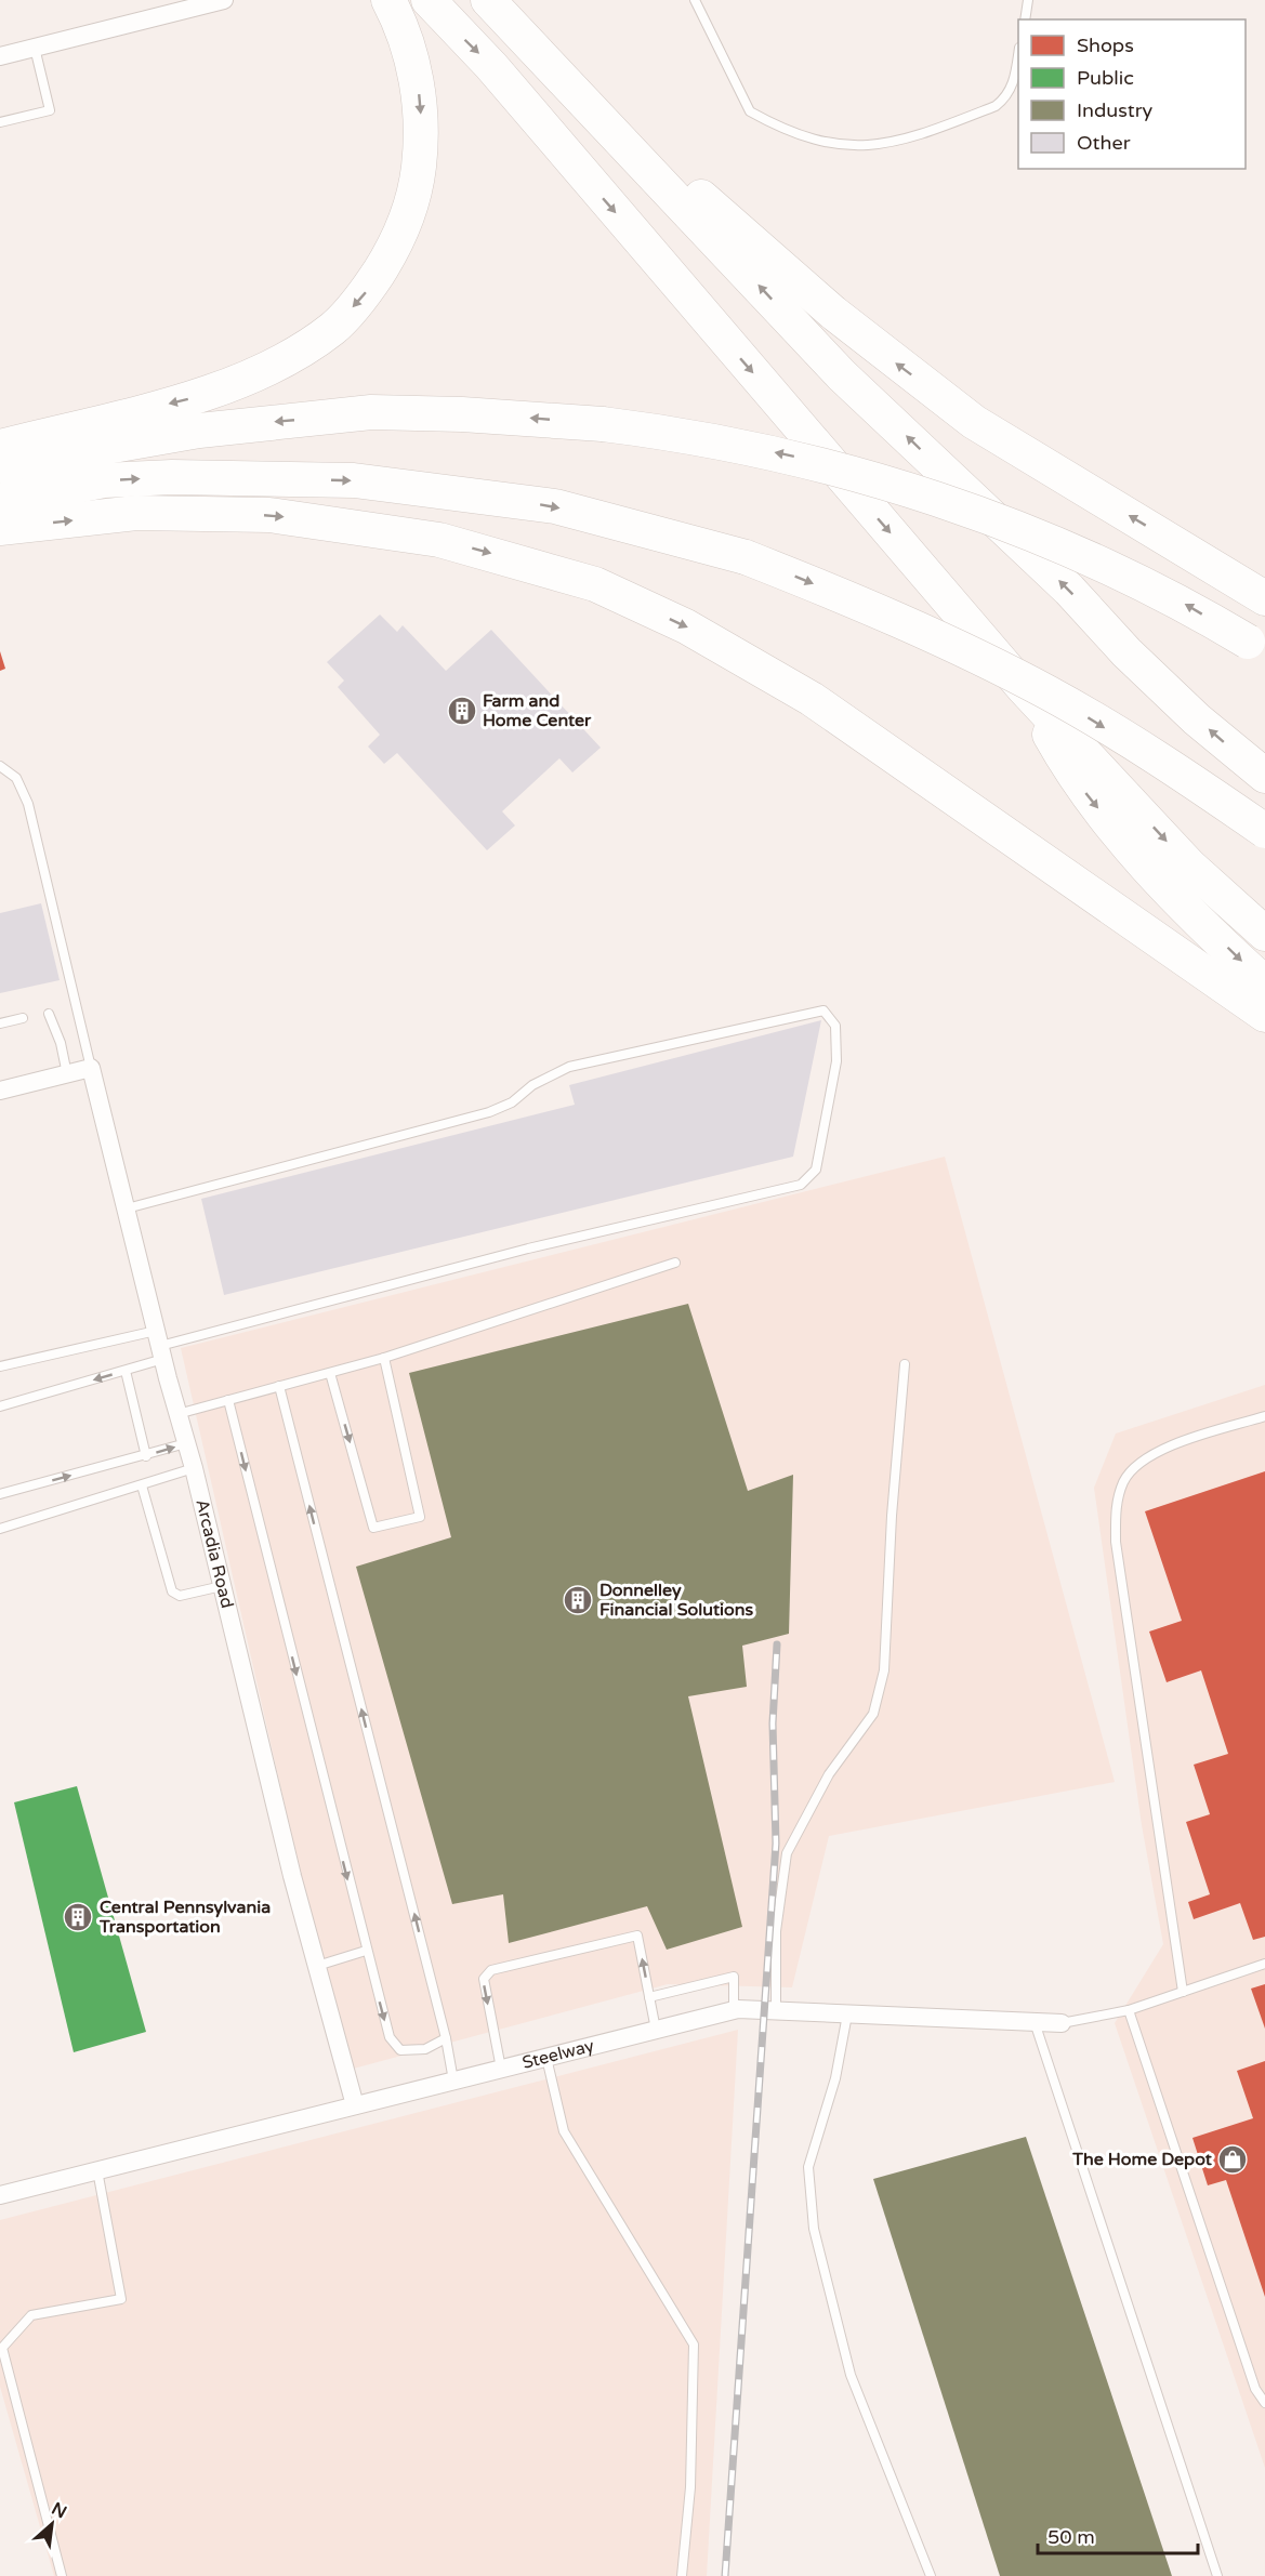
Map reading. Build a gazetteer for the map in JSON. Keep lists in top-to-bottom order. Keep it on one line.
{"streets":{"street":["Arcadia Road","Steelway"]},"crossings":[["Arcadia Road","Steelway"]],"places":{"building":["Farm and Home Center","Donnelley Financial Solutions","Central Pennsylvania Transportation"],"shop":["The Home Depot"]},"legend":["Shops","Public","Industry","Other"],"scale_bar":"50 m","north":"top right"}
